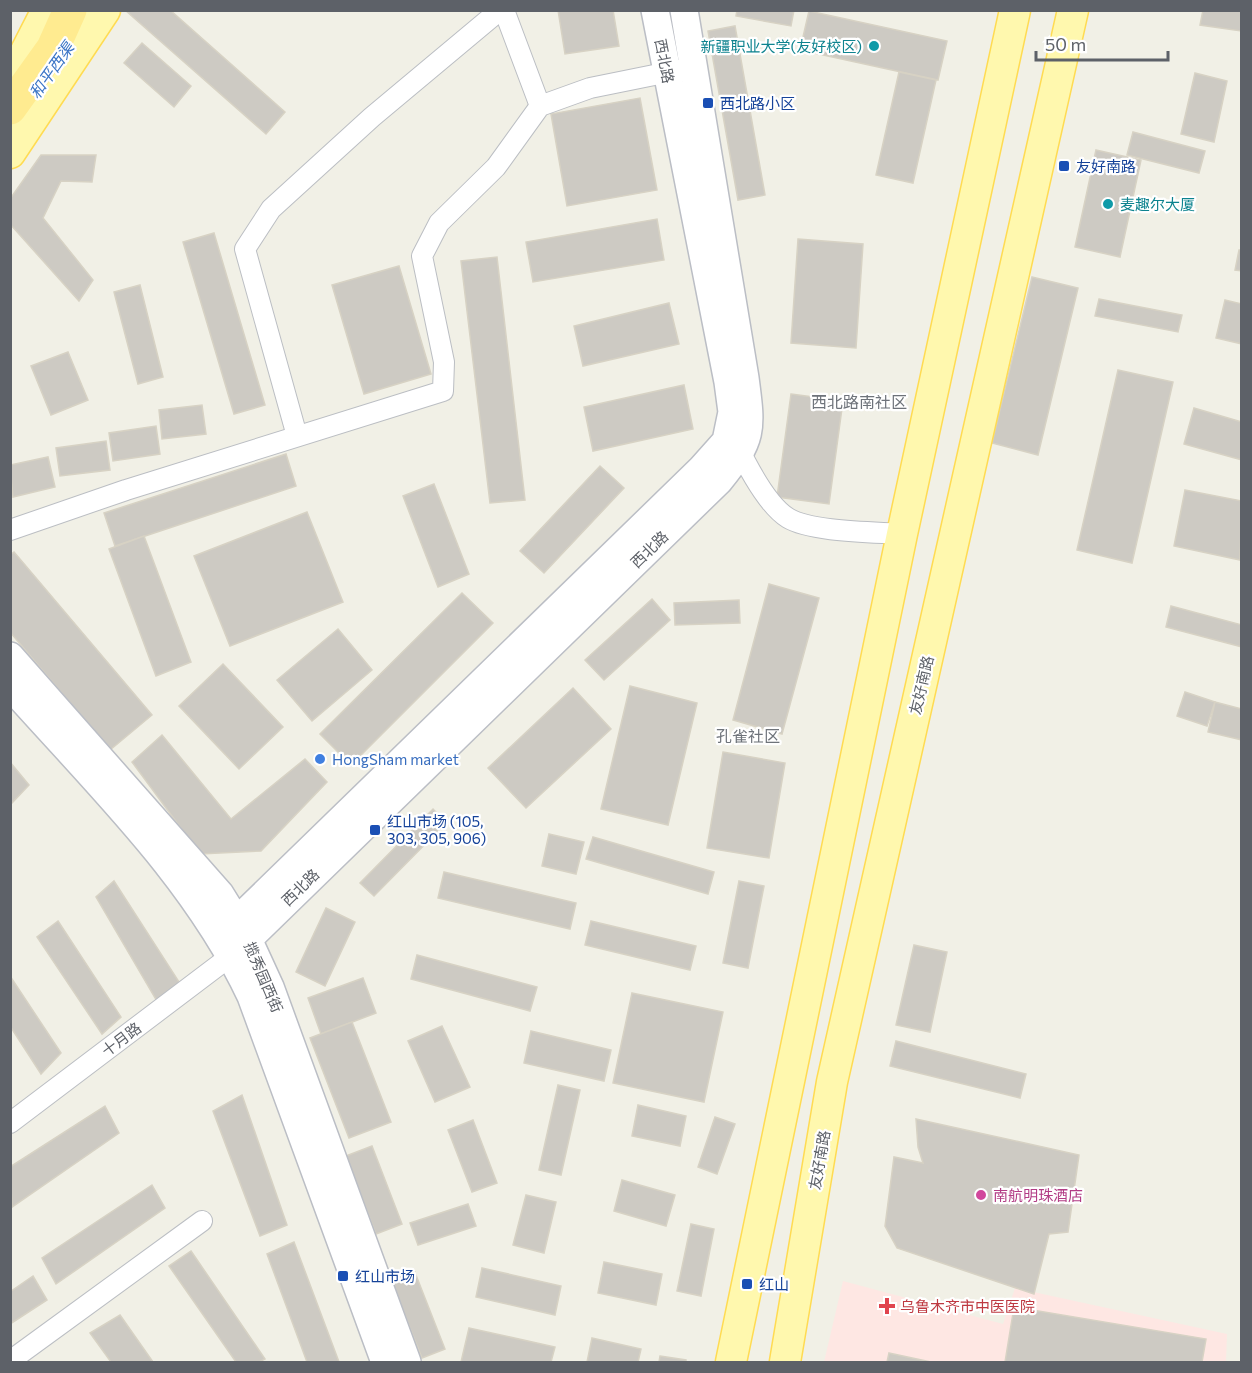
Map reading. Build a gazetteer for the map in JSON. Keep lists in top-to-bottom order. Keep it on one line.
{"streets":{"main road":["西北路","友好南路","揽秀园西街"],"street":["十月路"]},"crossings":[["西北路","揽秀园西街"],["西北路","十月路"],["揽秀园西街","十月路"]],"districts":["西北路南社区","孔雀社区"],"water":["和平西渠"],"places":{"other":["新疆职业大学(友好校区)","麦趣尔大厦","HongSham market","南航明珠酒店"],"transit":["西北路小区","友好南路","红山市场 (105, 303, 305, 906)","红山市场","红山"],"health":["乌鲁木齐市中医医院"]},"scale_bar":"50 m"}
